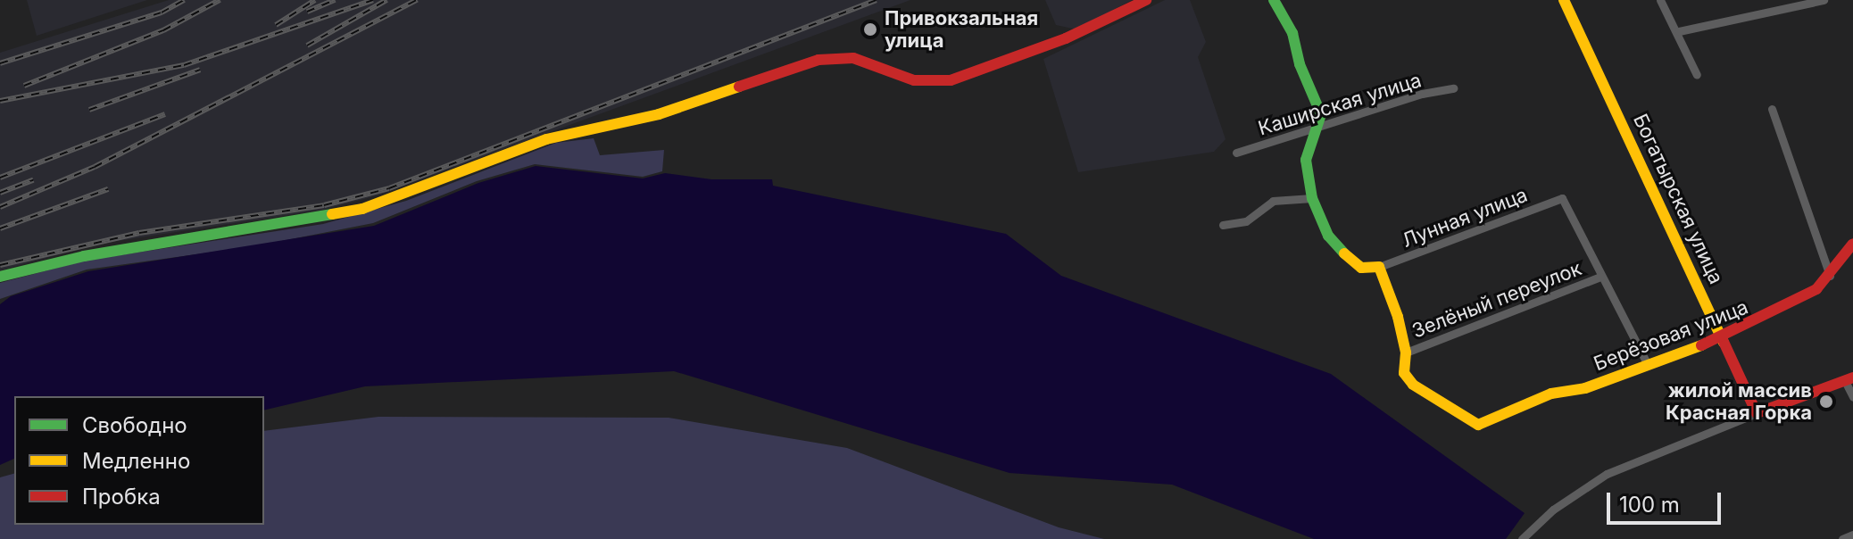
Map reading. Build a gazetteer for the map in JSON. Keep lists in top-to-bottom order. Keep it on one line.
{"streets":{"main road":["Богатырская улица","Берёзовая улица"],"street":["Каширская улица","Лунная улица","Зелёный переулок"]},"crossings":[["Богатырская улица","Берёзовая улица"],["Лунная улица","Зелёный переулок"],["Зелёный переулок","Берёзовая улица"]],"places":["Привокзальная улица","жилой массив Красная Горка"],"legend":["Свободно","Медленно","Пробка"],"scale_bar":"100 m"}
